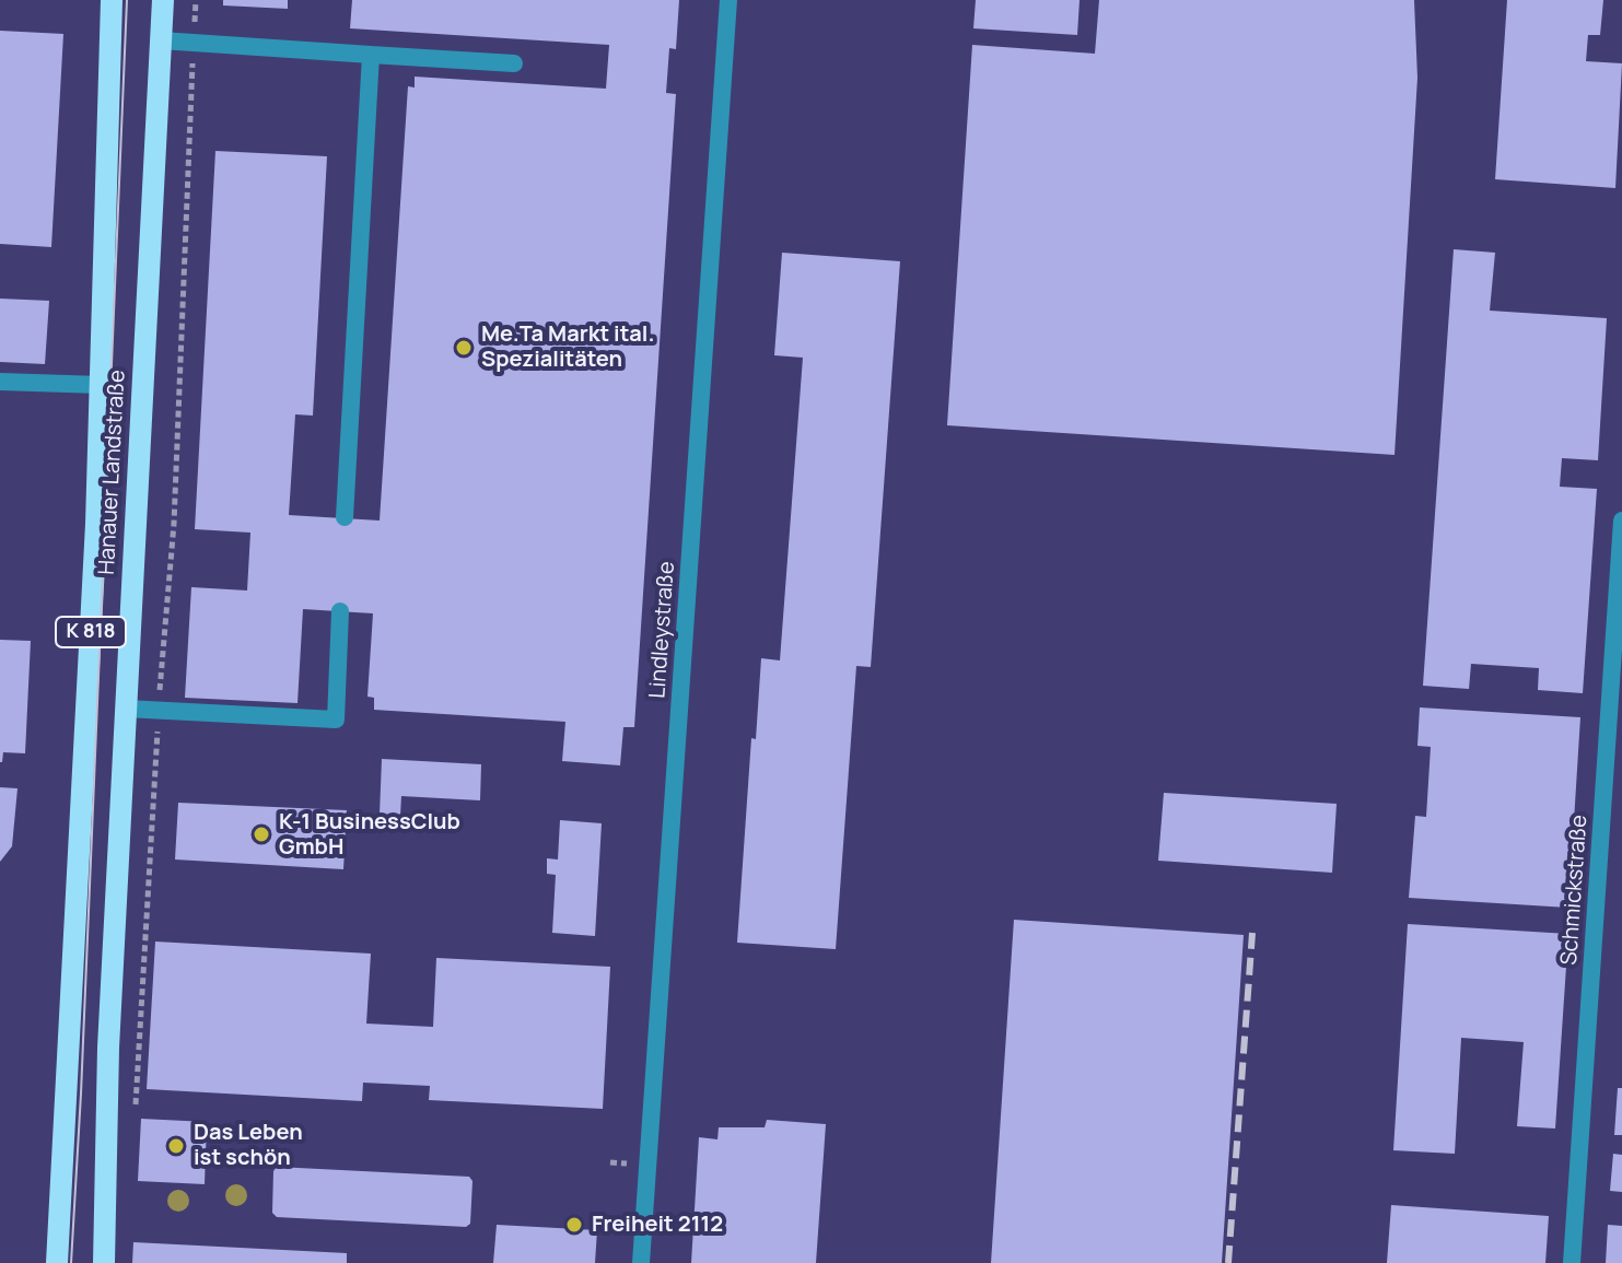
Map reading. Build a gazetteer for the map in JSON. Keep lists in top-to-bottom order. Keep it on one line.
{"streets":{"main road":["Hanauer Landstraße","K 818"],"street":["Lindleystraße","Schmickstraße"]},"places":["Me.Ta Markt ital. Spezialitäten","K-1 BusinessClub GmbH","Das Leben ist schön","Freiheit 2112"]}
